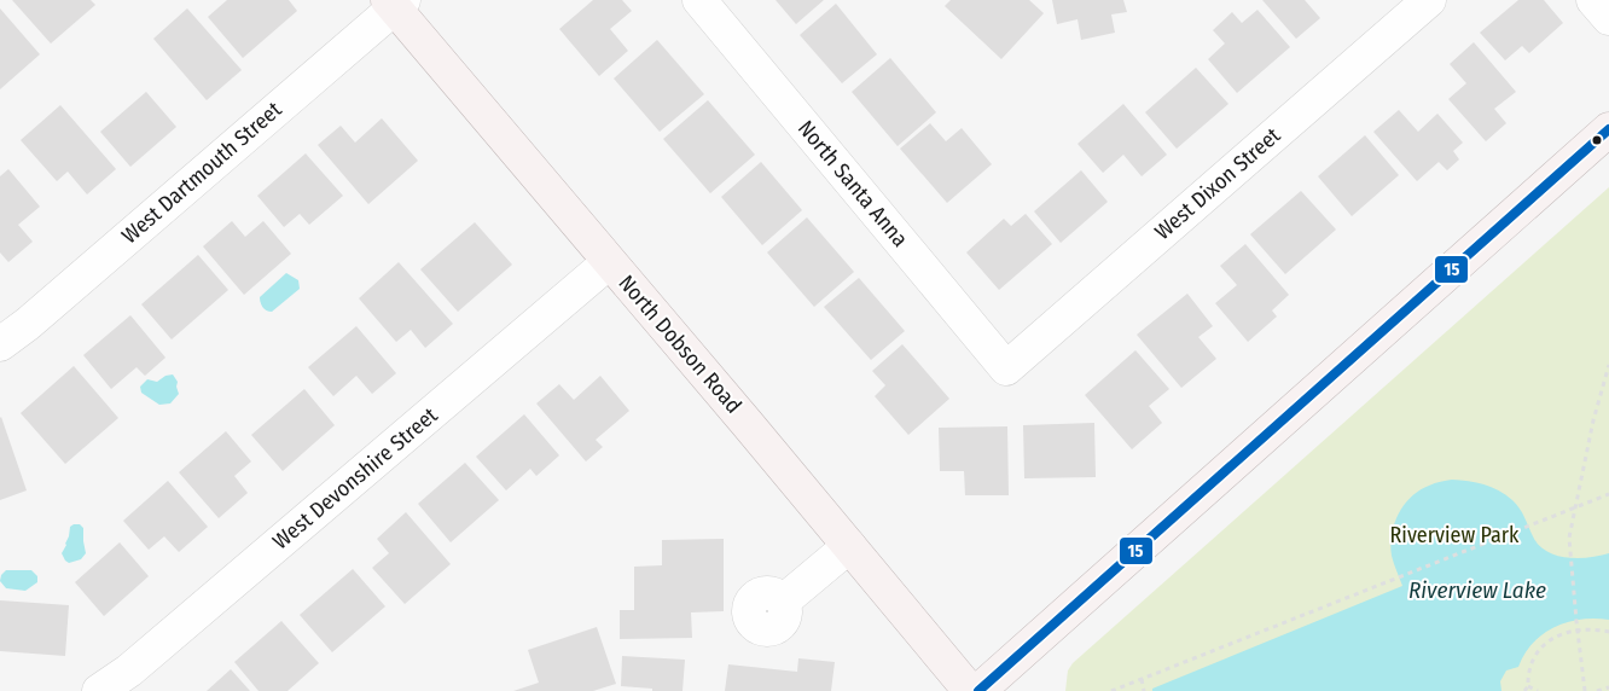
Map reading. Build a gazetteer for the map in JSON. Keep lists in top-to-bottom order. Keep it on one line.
{"streets":{"main road":["North Dobson Road"],"street":["West Dartmouth Street","North Santa Anna","West Dixon Street","West Devonshire Street"]},"crossings":[["West Dartmouth Street","North Dobson Road"],["North Santa Anna","West Dixon Street"],["North Dobson Road","West Devonshire Street"]],"water":["Riverview Lake"],"parks":["Riverview Park"],"lines":["transit line 15"]}
